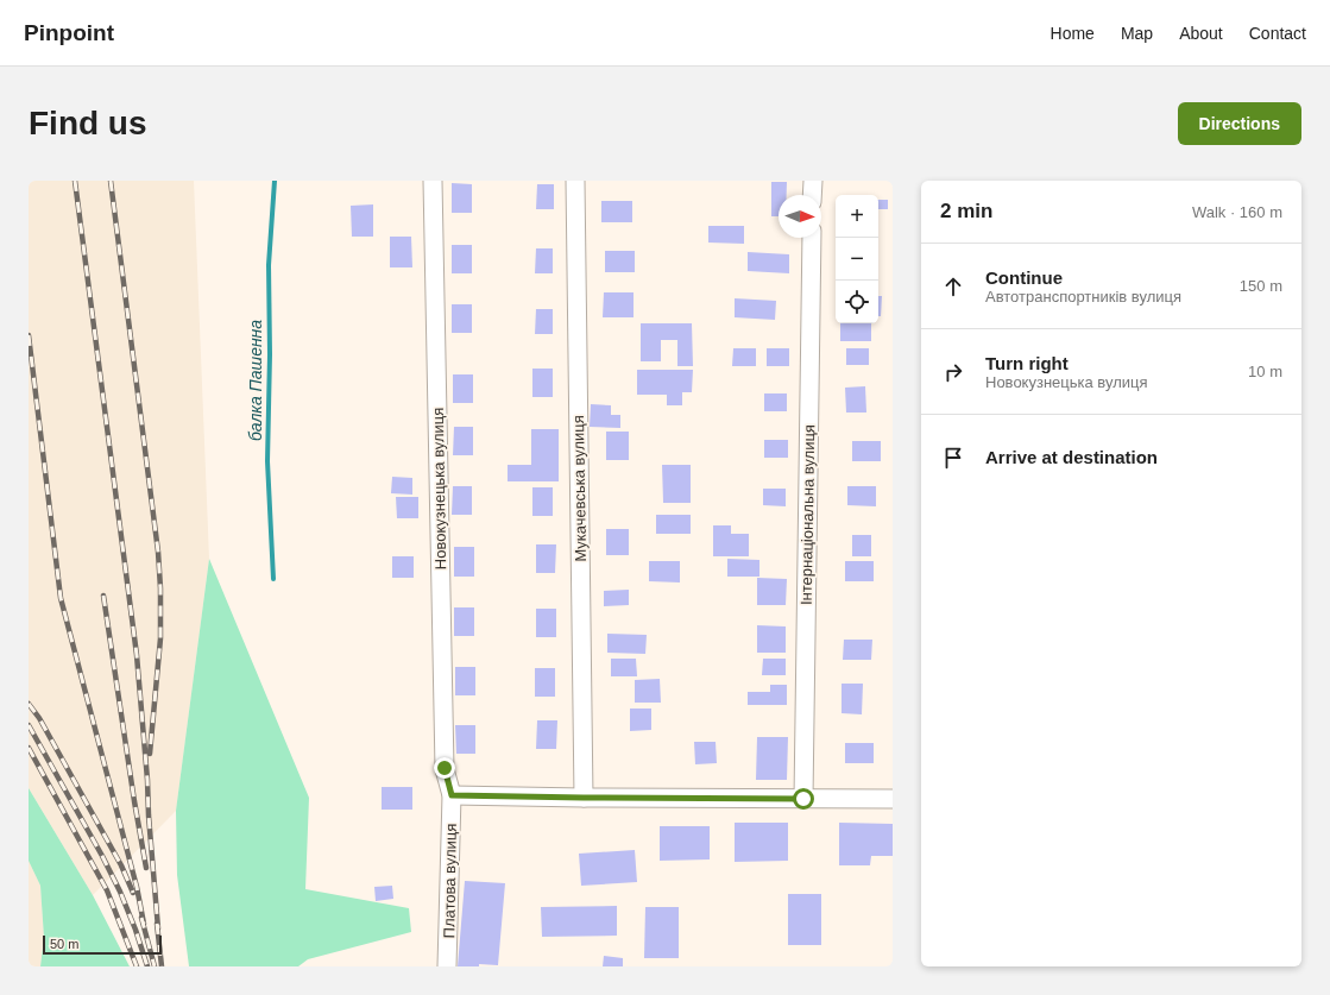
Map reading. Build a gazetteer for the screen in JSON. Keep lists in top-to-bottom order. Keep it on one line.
{"streets":{"street":["Новокузнецька вулиця","Мукачевська вулиця","Інтернаціональна вулиця","Платова вулиця"]},"crossings":[["Новокузнецька вулиця","Платова вулиця"]],"water":["балка Пашенна"],"scale_bar":"50 m","north":"right","page":{"header":"Pinpoint","nav":["Home","Map","About","Contact"],"buttons":"Directions","title":"Find us","heading":["2 min","Walk · 160 m"],"map_buttons":["+","−"],"list":[["Continue","Автотранспортників вулиця","150 m"],["Turn right","Новокузнецька вулиця","10 m"],"Arrive at destination"],"scale":"50 m"}}
